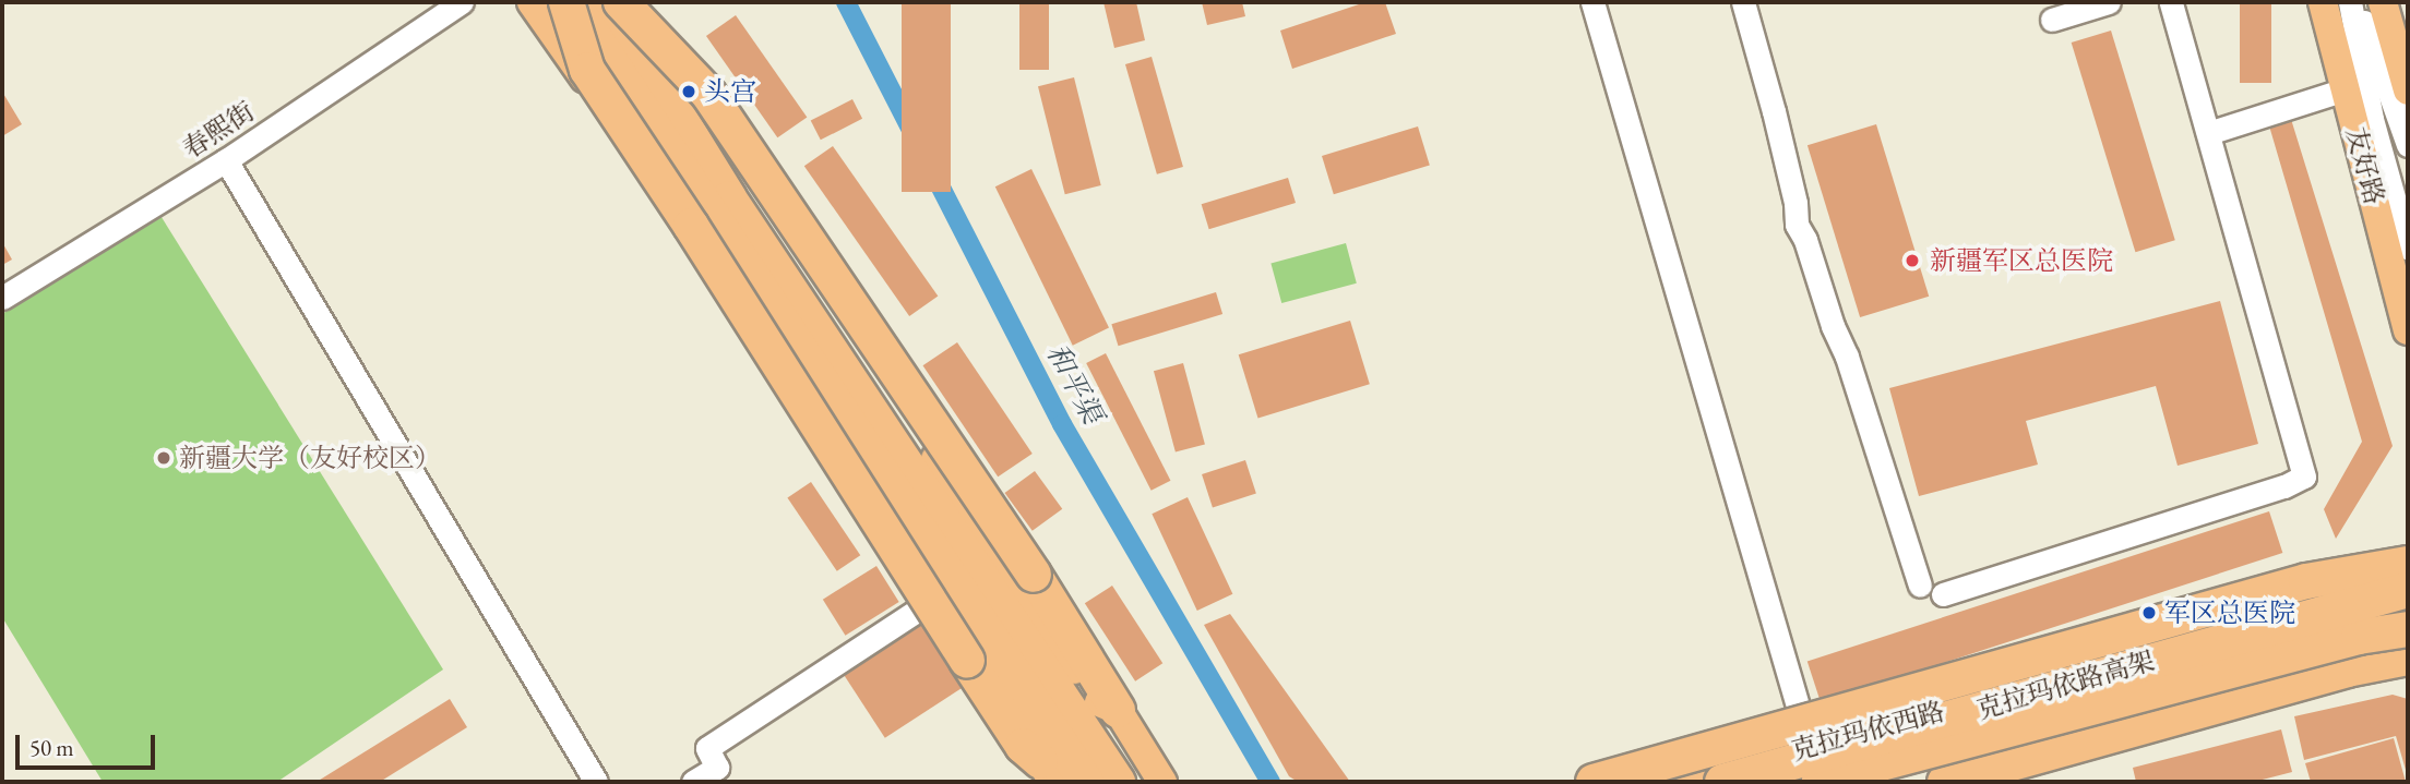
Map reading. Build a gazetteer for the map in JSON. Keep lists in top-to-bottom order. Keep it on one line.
{"streets":{"highway":["克拉玛依路高架"],"main road":["友好路","克拉玛依西路"],"street":["春熙街"]},"crossings":[["克拉玛依路高架","克拉玛依西路"]],"water":["和平渠"],"places":["头宫","新疆军区总医院","新疆大学（友好校区）","军区总医院"],"scale_bar":"50 m"}
